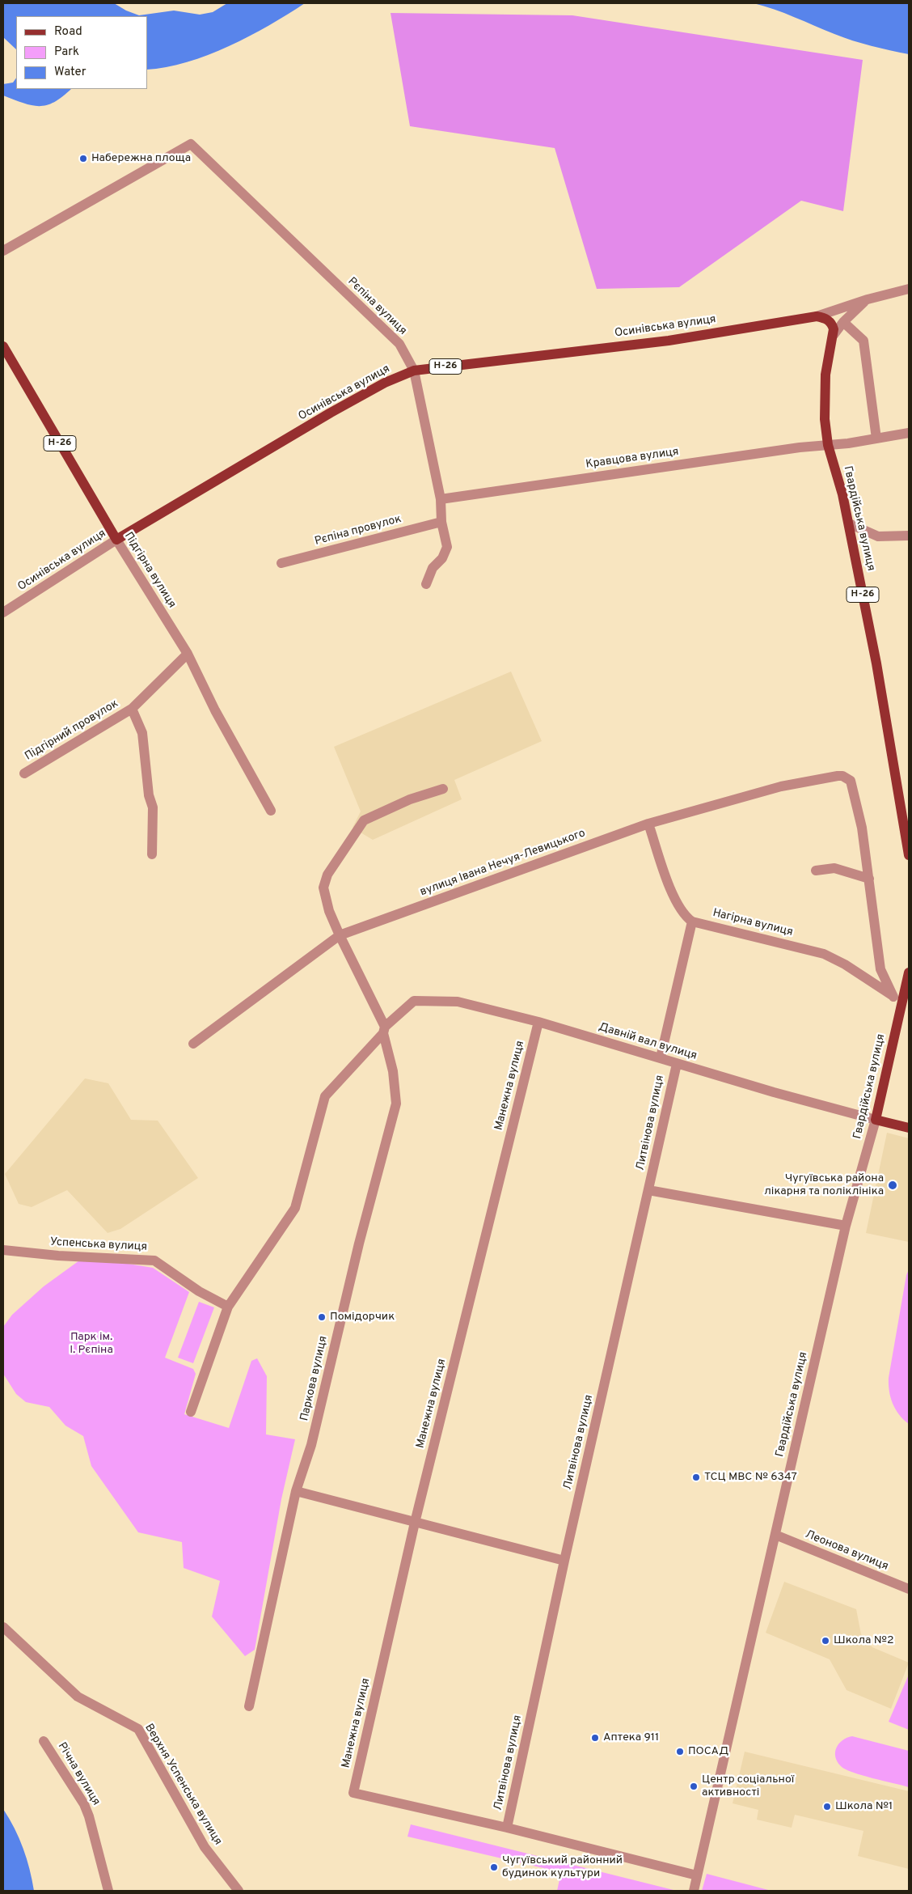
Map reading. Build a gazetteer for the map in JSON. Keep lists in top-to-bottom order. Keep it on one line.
{"streets":{"main road":["Осинівська вулиця","Н-26","Гвардійська вулиця","Підгірна вулиця","Давній вал вулиця"],"street":["Рєпіна вулиця","Кравцова вулиця","Рєпіна провулок","Підгірний провулок","вулиця Івана Нечуя-Левицького","Нагірна вулиця","Манежна вулиця","Литвінова вулиця","Успенська вулиця","Паркова вулиця","Леонова вулиця","Річна вулиця","Верхня Успенська вулиця"]},"crossings":[["Рєпіна вулиця","Осинівська вулиця"],["Рєпіна вулиця","Кравцова вулиця"],["Рєпіна вулиця","Рєпіна провулок"],["Осинівська вулиця","Підгірна вулиця"],["Кравцова вулиця","Гвардійська вулиця"],["Гвардійська вулиця","Нагірна вулиця"],["Гвардійська вулиця","Давній вал вулиця"],["Гвардійська вулиця","Леонова вулиця"],["Підгірна вулиця","Підгірний провулок"],["вулиця Івана Нечуя-Левицького","Паркова вулиця"],["Давній вал вулиця","Манежна вулиця"],["Давній вал вулиця","Литвінова вулиця"],["Давній вал вулиця","Успенська вулиця"],["Давній вал вулиця","Паркова вулиця"],["Манежна вулиця","Литвінова вулиця"]],"parks":["Парк ім. І. Рєпіна"],"places":["Набережна площа","Чугуївська района лікарня та поліклініка","Помідорчик","ТСЦ МВС № 6347","Школа №2","Аптека 911","ПОСАД","Центр соціальної активності","Школа №1","Чугуївський районний будинок культури"],"legend":["Road","Park","Water"]}
